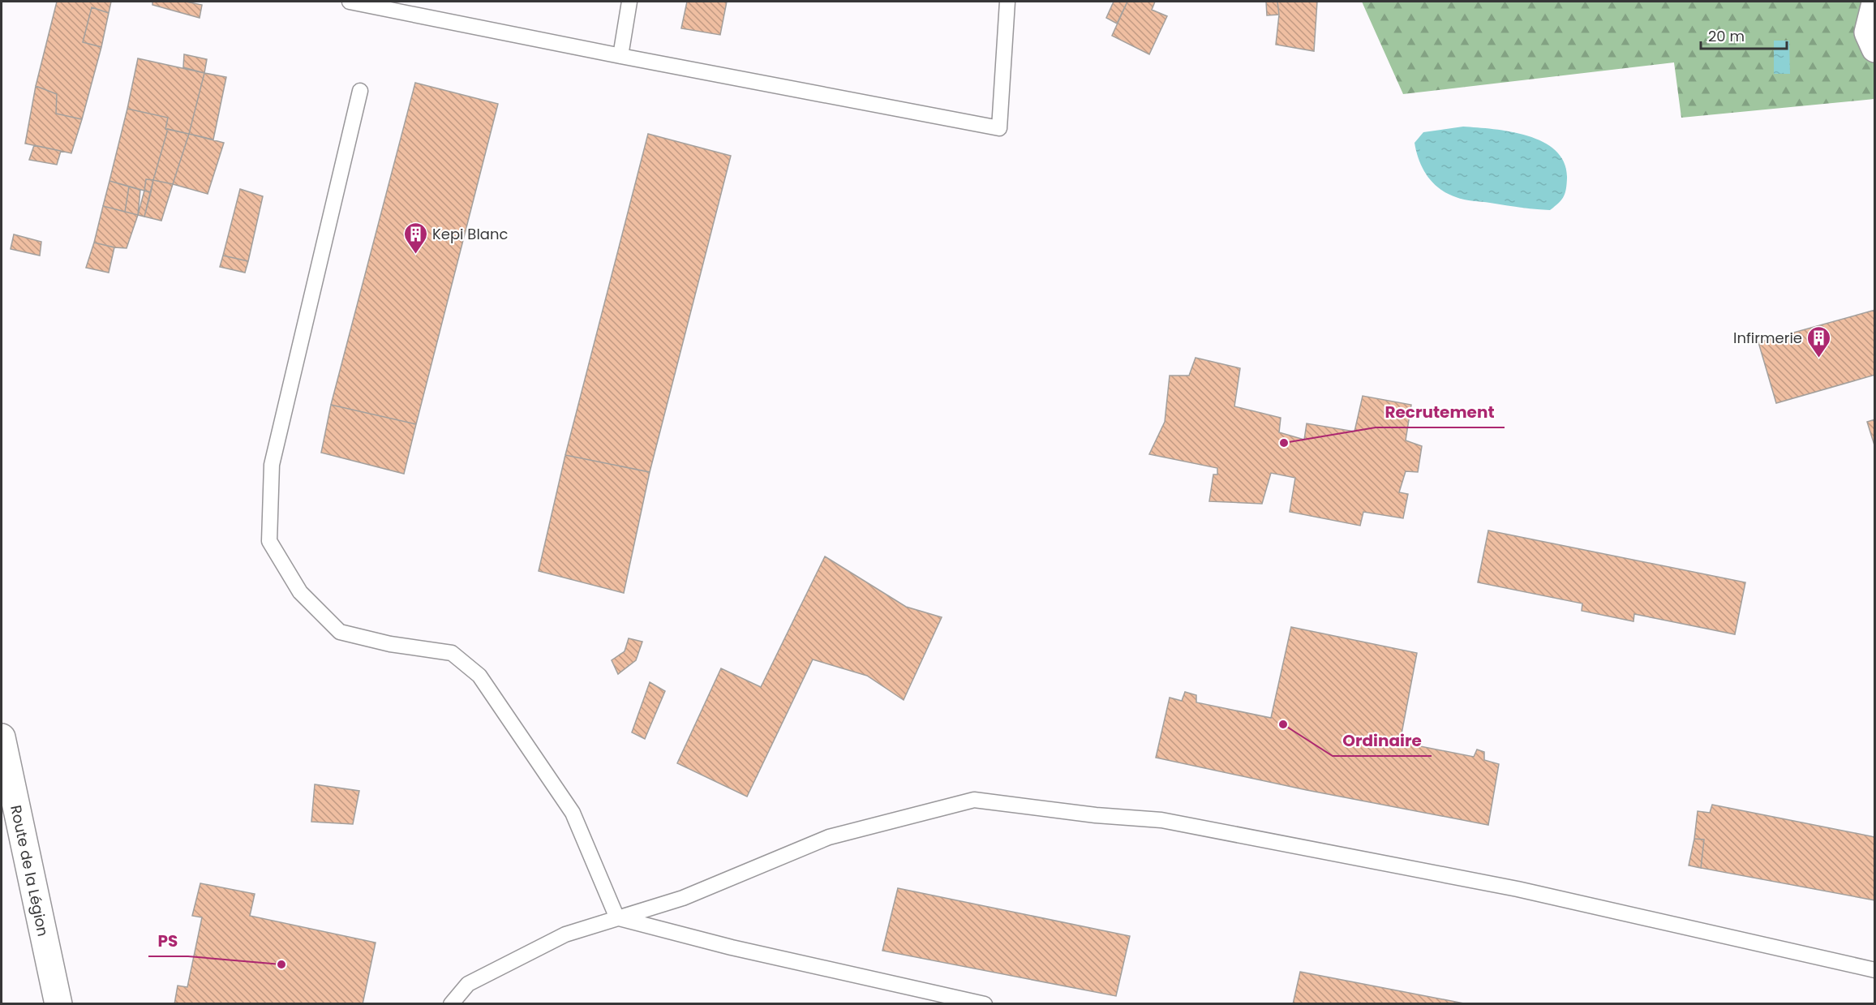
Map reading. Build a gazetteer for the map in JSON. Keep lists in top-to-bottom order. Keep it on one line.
{"streets":{"main road":["Route de la Légion"]},"places":{"building":["Kepi Blanc","Infirmerie"],"other":["Recrutement","Ordinaire","PS"]},"scale_bar":"20 m"}
